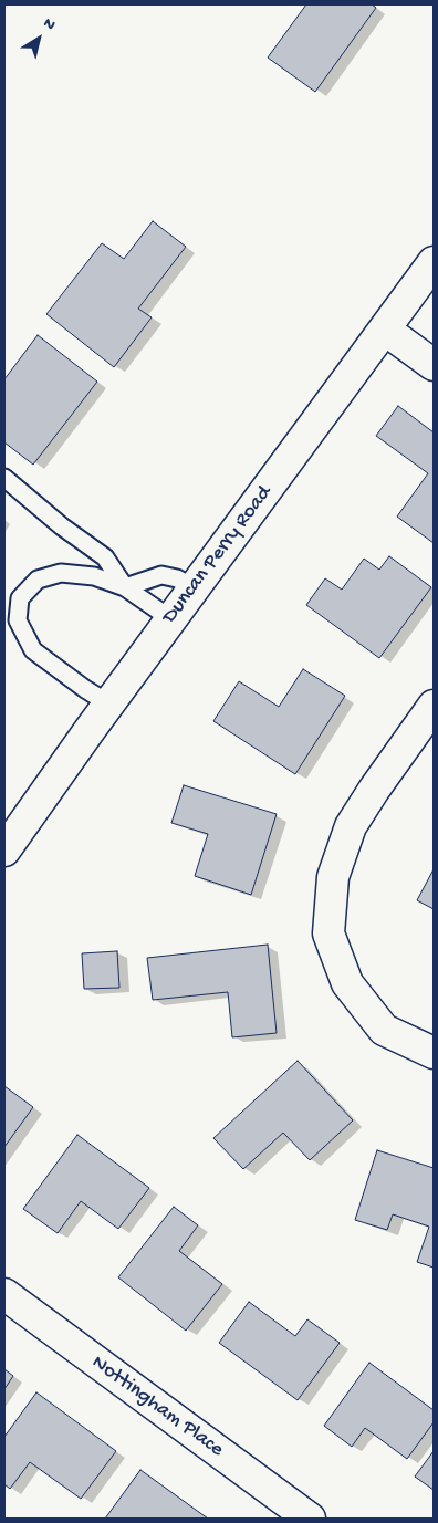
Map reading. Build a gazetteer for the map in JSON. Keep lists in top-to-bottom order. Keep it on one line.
{"streets":{"street":["Duncan Perry Road","Nottingham Place"]},"north":"top right"}
